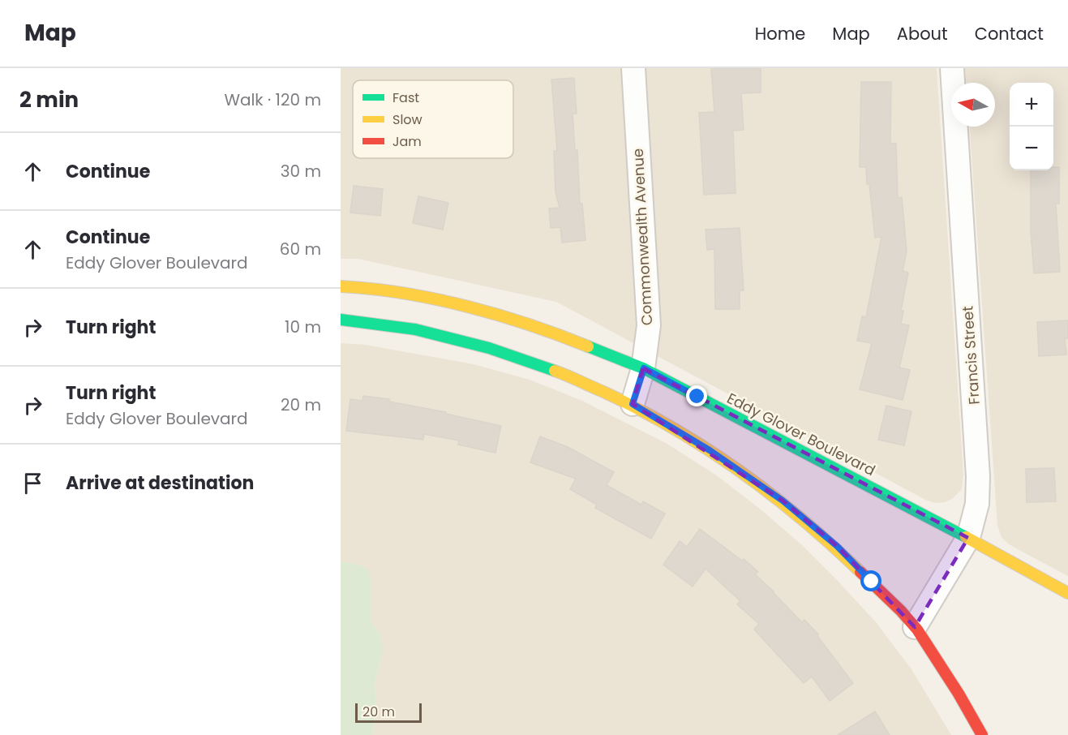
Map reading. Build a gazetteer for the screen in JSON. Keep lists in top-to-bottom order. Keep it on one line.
{"streets":{"street":["Commonwealth Avenue","Francis Street","Eddy Glover Boulevard"]},"crossings":[["Commonwealth Avenue","Eddy Glover Boulevard"],["Francis Street","Eddy Glover Boulevard"]],"legend":["Fast","Slow","Jam"],"scale_bar":"20 m","north":"left","page":{"header":"Map","nav":["Home","Map","About","Contact"],"heading":["2 min","Walk · 120 m"],"map_buttons":["+","−"],"list":[["Continue","30 m"],["Continue","Eddy Glover Boulevard","60 m"],["Turn right","10 m"],["Turn right","Eddy Glover Boulevard","20 m"],"Arrive at destination"],"scale":"20 m"}}
